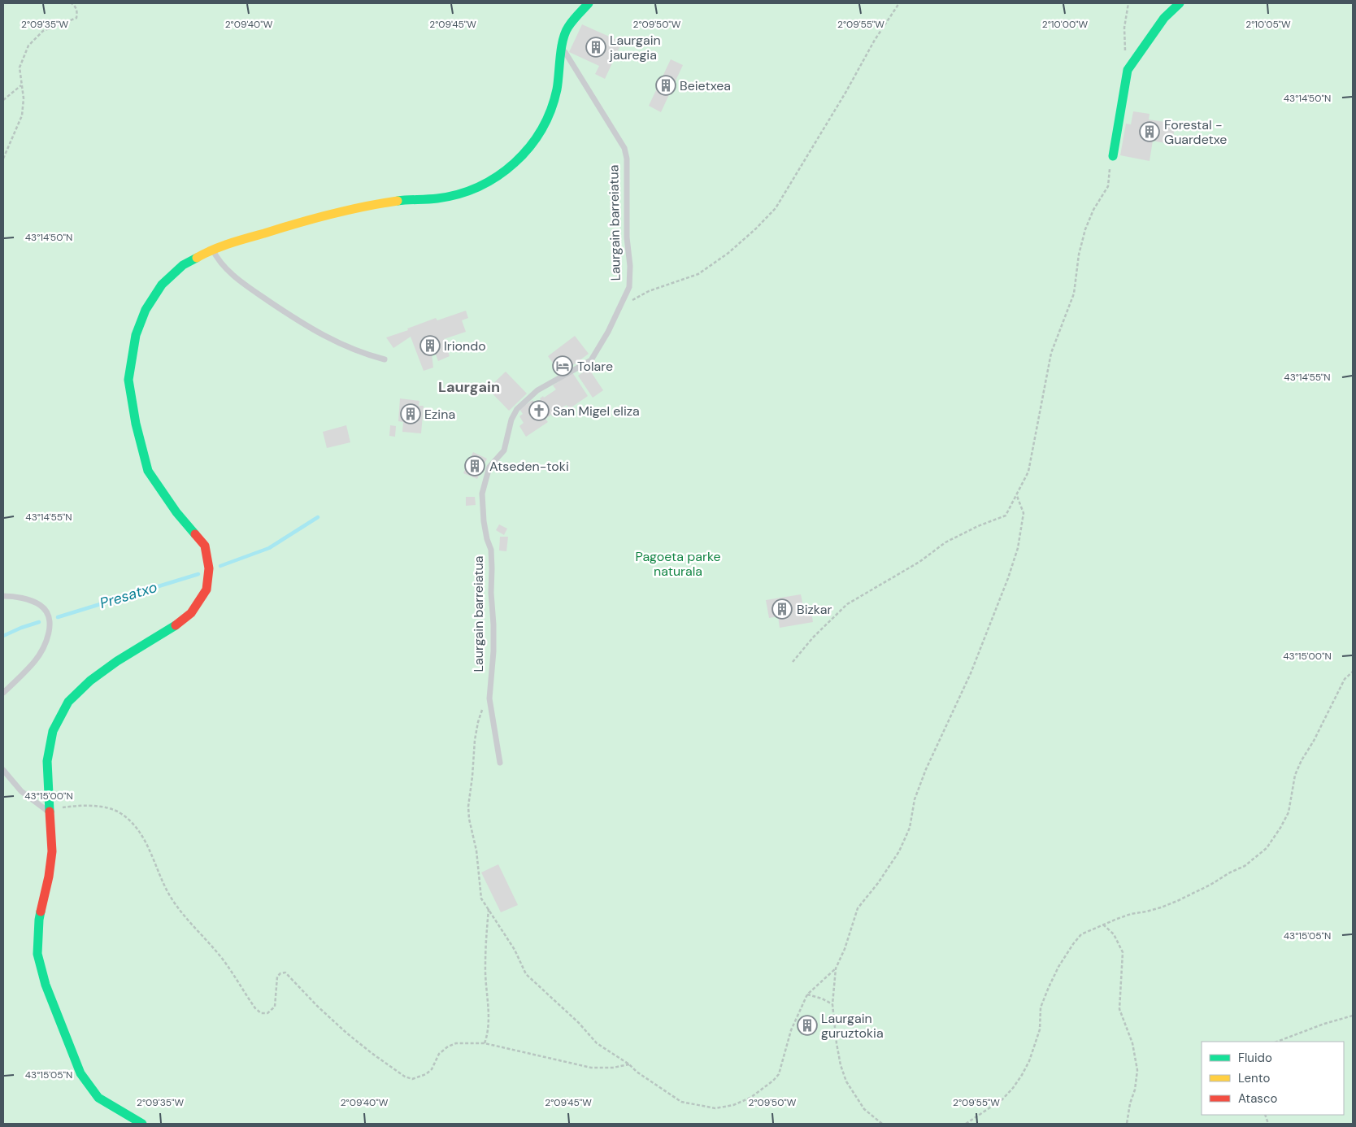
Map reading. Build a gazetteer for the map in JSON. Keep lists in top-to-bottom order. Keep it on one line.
{"streets":{"lane":["Laurgain barreiatua"]},"districts":["Laurgain"],"water":["Presatxo"],"parks":["Pagoeta parke naturala"],"places":{"building":["Laurgain jauregia","Beietxea","Forestal - Guardetxe","Iriondo","Ezina","Atseden-toki","Bizkar","Laurgain guruztokia"],"hotel":["Tolare"],"church":["San Migel eliza"]},"legend":["Fluido","Lento","Atasco"],"coordinates":["2°09'35\"W","2°09'40\"W","2°09'45\"W","2°09'50\"W","2°09'55\"W","2°10'00\"W","2°10'05\"W","43°14'50\"N","43°14'55\"N","43°15'00\"N","43°15'05\"N"]}
